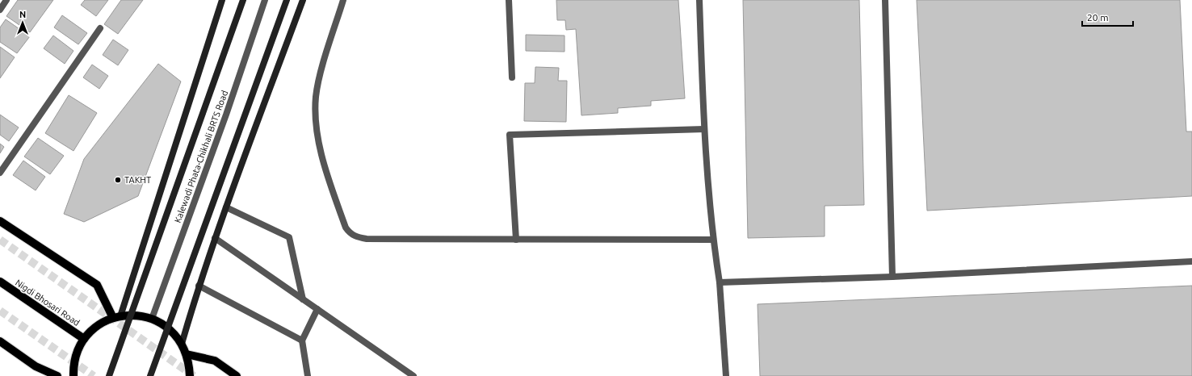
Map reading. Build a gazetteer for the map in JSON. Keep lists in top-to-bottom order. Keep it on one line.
{"streets":{"main road":["Nigdi Bhosari Road"],"street":["Kalewadi Phata-Chikhali BRTS Road"]},"places":["TAKHT"],"scale_bar":"20 m","north":"top"}
